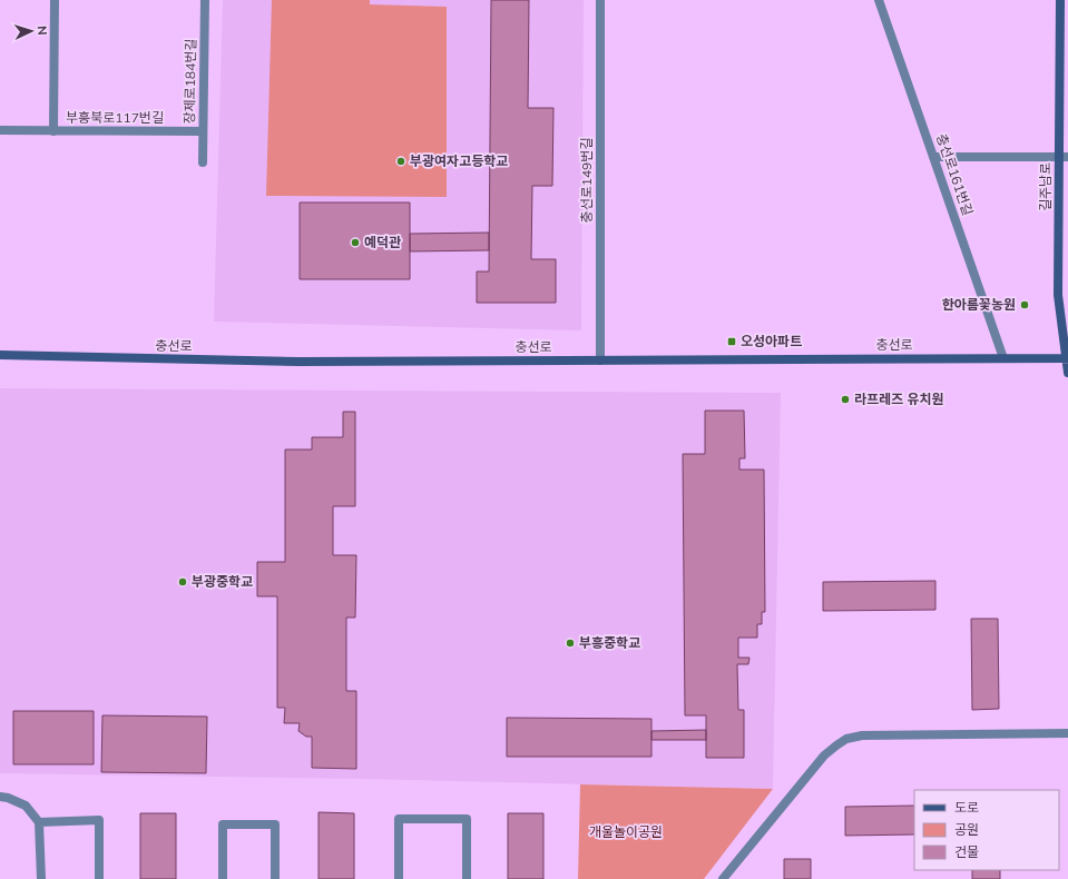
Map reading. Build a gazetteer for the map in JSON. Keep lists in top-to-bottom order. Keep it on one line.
{"streets":{"street":["길주남로","충선로"],"lane":["장제로184번길","부흥북로117번길","충선로161번길","충선로149번길"]},"crossings":[["장제로184번길","부흥북로117번길"],["충선로161번길","충선로"],["충선로149번길","충선로"],["길주남로","충선로"]],"parks":["개울놀이공원"],"places":{"other":["부광여자고등학교","예덕관","한아름꽃농원","라프레즈 유치원","부광중학교","부흥중학교"],"transit":["오성아파트"]},"legend":["도로","공원","건물"],"north":"right"}
